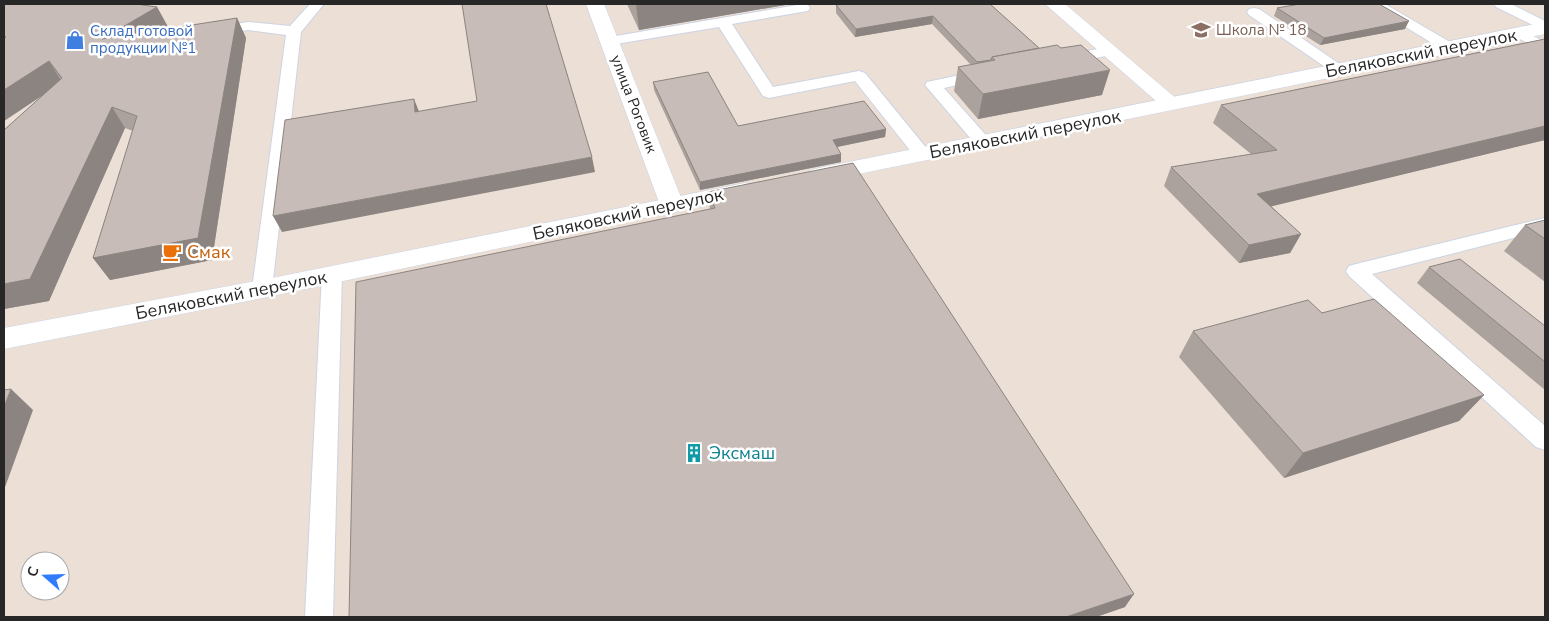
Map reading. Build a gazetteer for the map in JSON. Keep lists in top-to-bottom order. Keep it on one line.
{"streets":{"street":["Беляковский переулок","улица Роговик"]},"crossings":[["Беляковский переулок","улица Роговик"]],"places":{"school or university":["Школа № 18"],"shop":["Склад готовой продукции №1"],"cafe":["Смак"],"building":["Эксмаш"]},"north":"left"}
